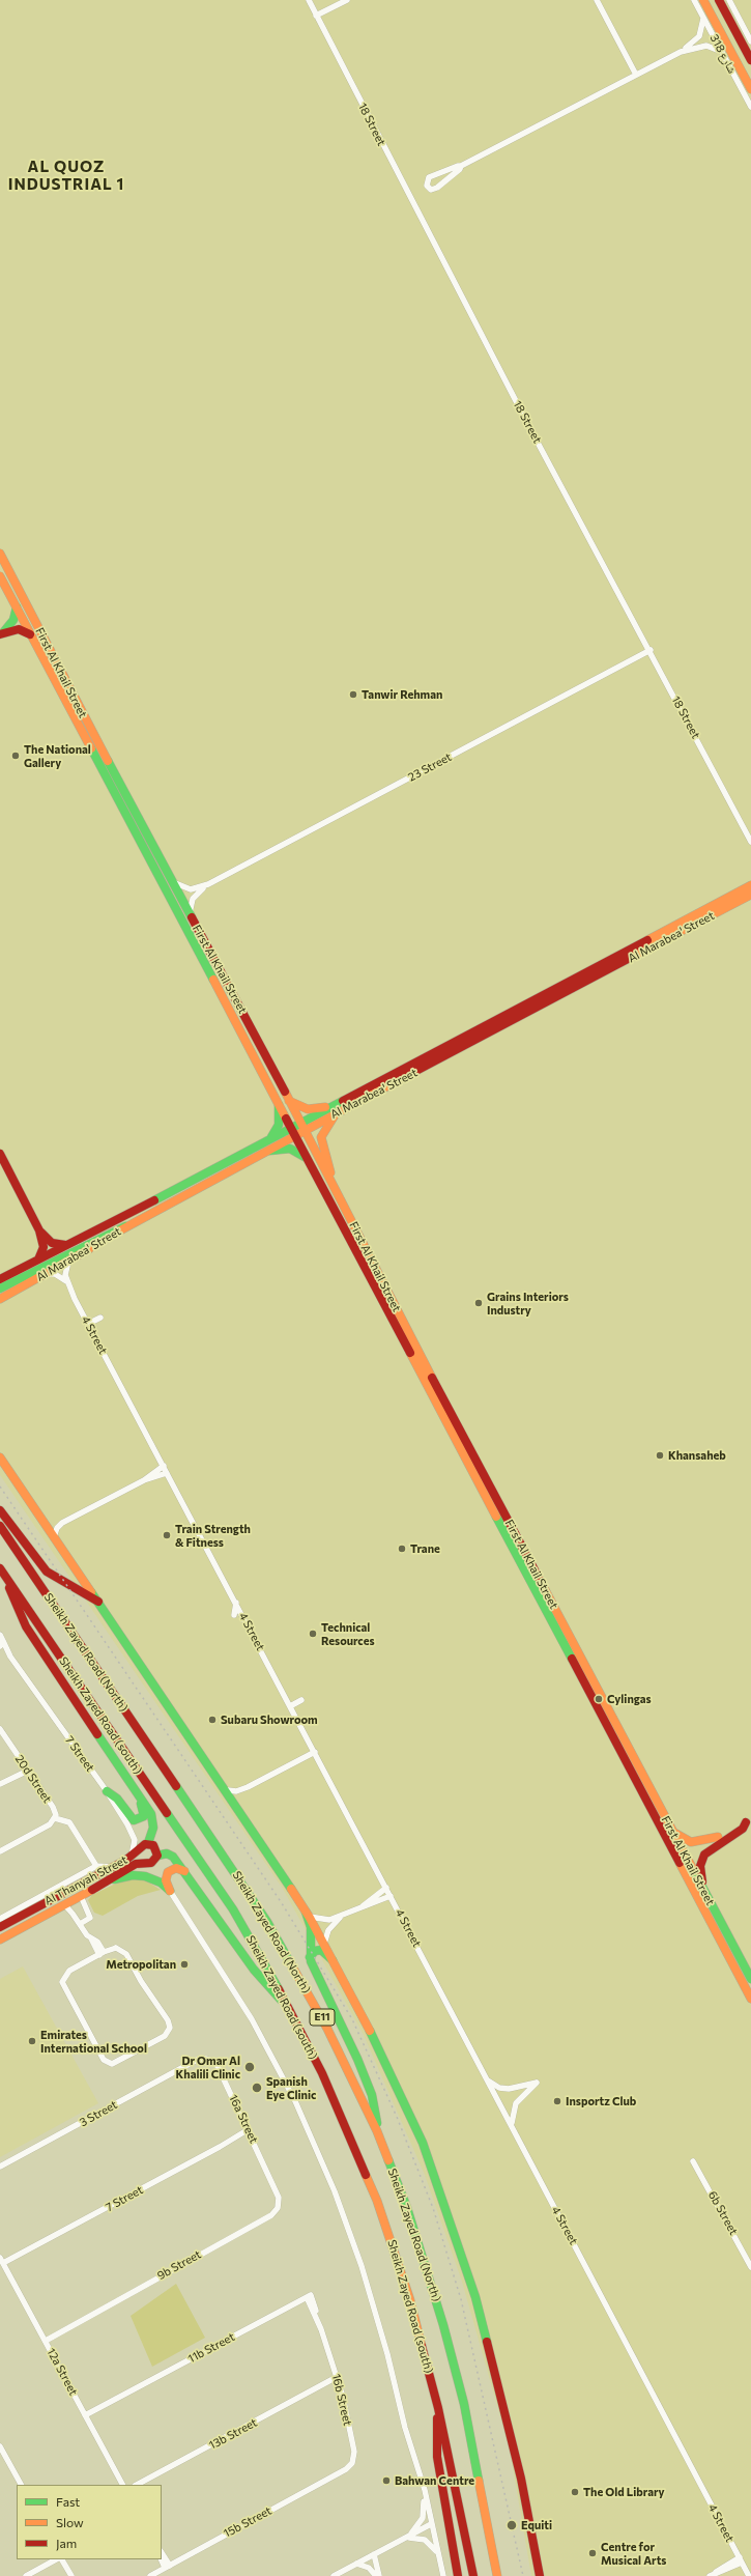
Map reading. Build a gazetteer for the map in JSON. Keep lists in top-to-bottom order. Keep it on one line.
{"streets":{"main road":["First Al Khail Street","Al Marabea' Street","Sheikh Zayed Road (North)","Sheikh Zayed Road (south)","Al Thanyah Street","E11"],"street":["شارع 318","18 Street","23 Street","4 Street","7 Street","20d Street","3 Street","16a Street","6b Street","9b Street","11b Street","12a Street","16b Street","13b Street","15b Street"]},"crossings":[["18 Street","23 Street"],["First Al Khail Street","23 Street"],["First Al Khail Street","Al Marabea' Street"],["7 Street","Al Thanyah Street"],["7 Street","16a Street"],["7 Street","12a Street"],["3 Street","16a Street"],["16a Street","9b Street"],["9b Street","12a Street"],["11b Street","12a Street"],["11b Street","16b Street"],["16b Street","13b Street"],["16b Street","15b Street"]],"districts":["AL QUOZ INDUSTRIAL 1"],"places":["Tanwir Rehman","The National Gallery","Grains Interiors Industry","Khansaheb","Train Strength & Fitness","Trane","Technical Resources","Cylingas","Subaru Showroom","Metropolitan","Emirates International School","Dr Omar Al Khalili Clinic","Spanish Eye Clinic","Insportz Club","Bahwan Centre","The Old Library","Equiti","Centre for Musical Arts"],"legend":["Fast","Slow","Jam"]}
